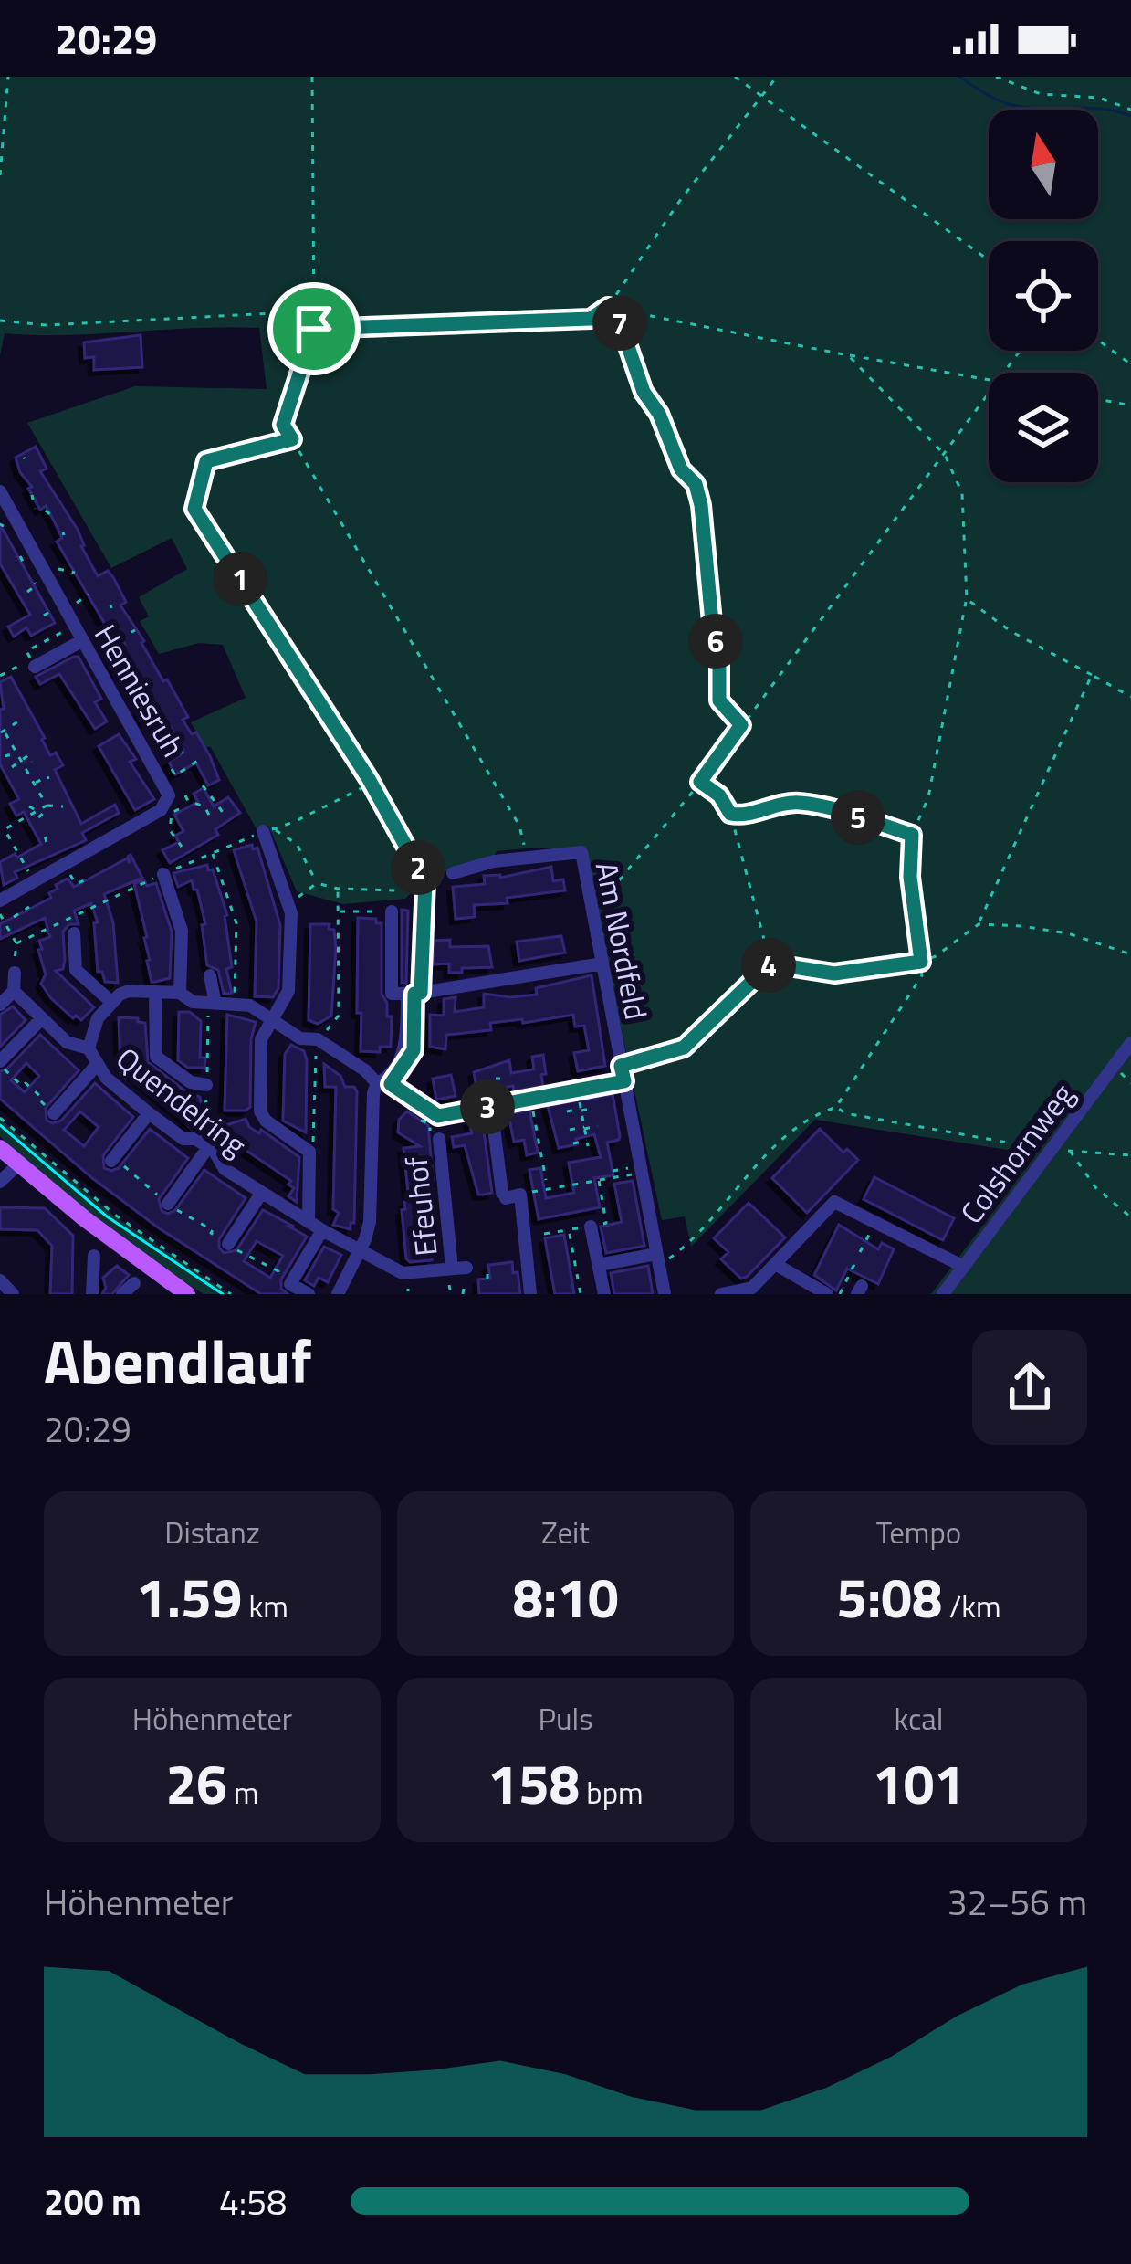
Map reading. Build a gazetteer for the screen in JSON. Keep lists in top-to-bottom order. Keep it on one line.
{"streets":{"street":["Henniesruh","Am Nordfeld","Quendelring","Colshornweg","Efeuhof"]},"crossings":[["Quendelring","Efeuhof"]],"north":"top","page":{"status":"20:29","pins":["7","1","6","5","2","4","3"],"heading":["Abendlauf","20:29"],"stats":[["Distanz","1.59 km"],["Zeit","8:10"],["Tempo","5:08 /km"],["Höhenmeter","26 m"],["Puls","158 bpm"],["kcal","101"]],"chart":["Höhenmeter","32–56 m"],"list":[{"name":"200 m","note":"4:58"}]}}
